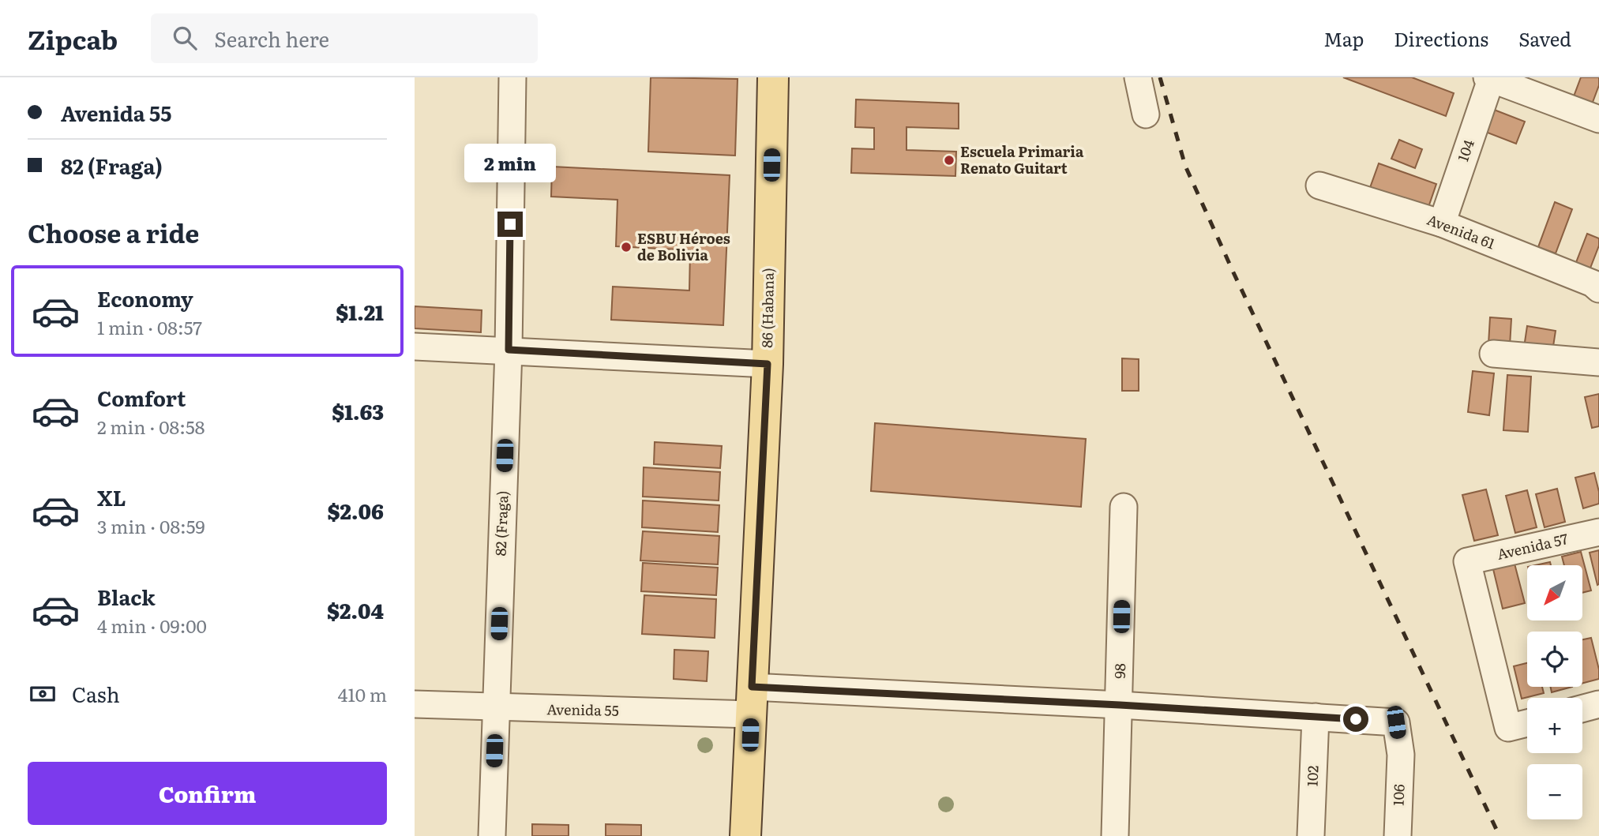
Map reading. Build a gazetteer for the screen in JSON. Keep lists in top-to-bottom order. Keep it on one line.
{"streets":{"main road":["86 (Habana)"],"street":["104","Avenida 61","82 (Fraga)","Avenida 57","98","Avenida 55","102","106"]},"crossings":[["104","Avenida 61"],["86 (Habana)","Avenida 55"],["82 (Fraga)","Avenida 55"],["98","Avenida 55"],["Avenida 55","102"],["Avenida 55","106"]],"places":["Escuela Primaria Renato Guitart","ESBU Héroes de Bolivia"],"north":"bottom left","page":{"header":"Zipcab","search":"Search here","nav":["Map","Directions","Saved"],"banner":["Avenida 55","82 (Fraga)"],"bubble":"2 min","heading":"Choose a ride","list":[{"name":"Economy","note":"1 min · 08:57","value":"$1.21"},{"name":"Comfort","note":"2 min · 08:58","value":"$1.63"},{"name":"XL","note":"3 min · 08:59","value":"$2.06"},{"name":"Black","note":"4 min · 09:00","value":"$2.04"}],"map_buttons":["+","−"],"pay":["Cash","410 m"],"buttons":"Confirm"}}
